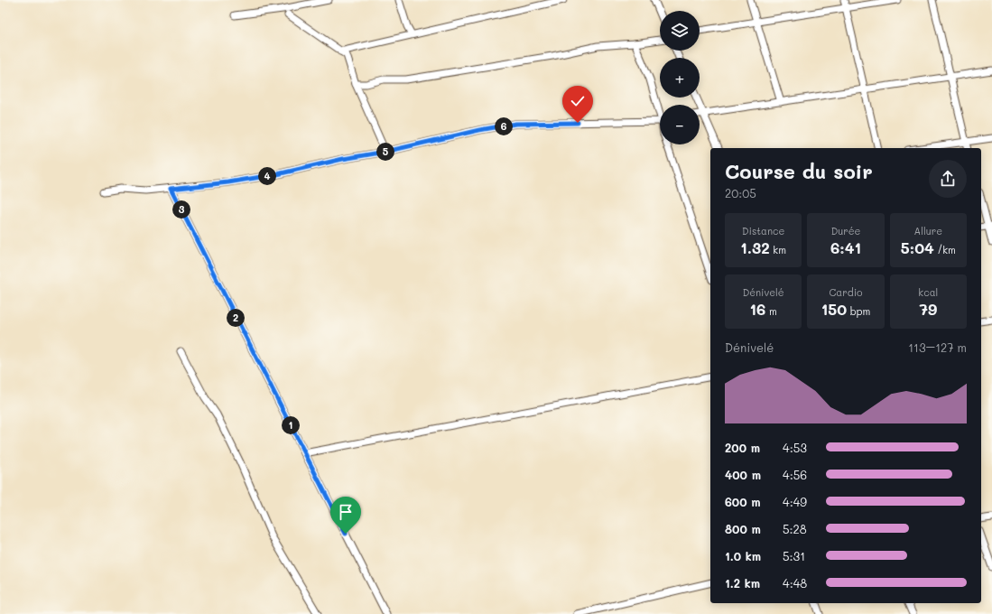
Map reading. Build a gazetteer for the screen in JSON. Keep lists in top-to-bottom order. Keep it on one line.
{"page":{"map_buttons":["+","−"],"pins":["6","5","4","3","2","1"],"heading":["Course du soir","20:05"],"stats":[["Distance","1.32 km"],["Durée","6:41"],["Allure","5:04 /km"],["Dénivelé","16 m"],["Cardio","150 bpm"],["kcal","79"]],"chart":["Dénivelé","113–127 m"],"list":[{"name":"200 m","note":"4:53"},{"name":"400 m","note":"4:56"},{"name":"600 m","note":"4:49"},{"name":"800 m","note":"5:28"},{"name":"1.0 km","note":"5:31"},{"name":"1.2 km","note":"4:48"}]}}
